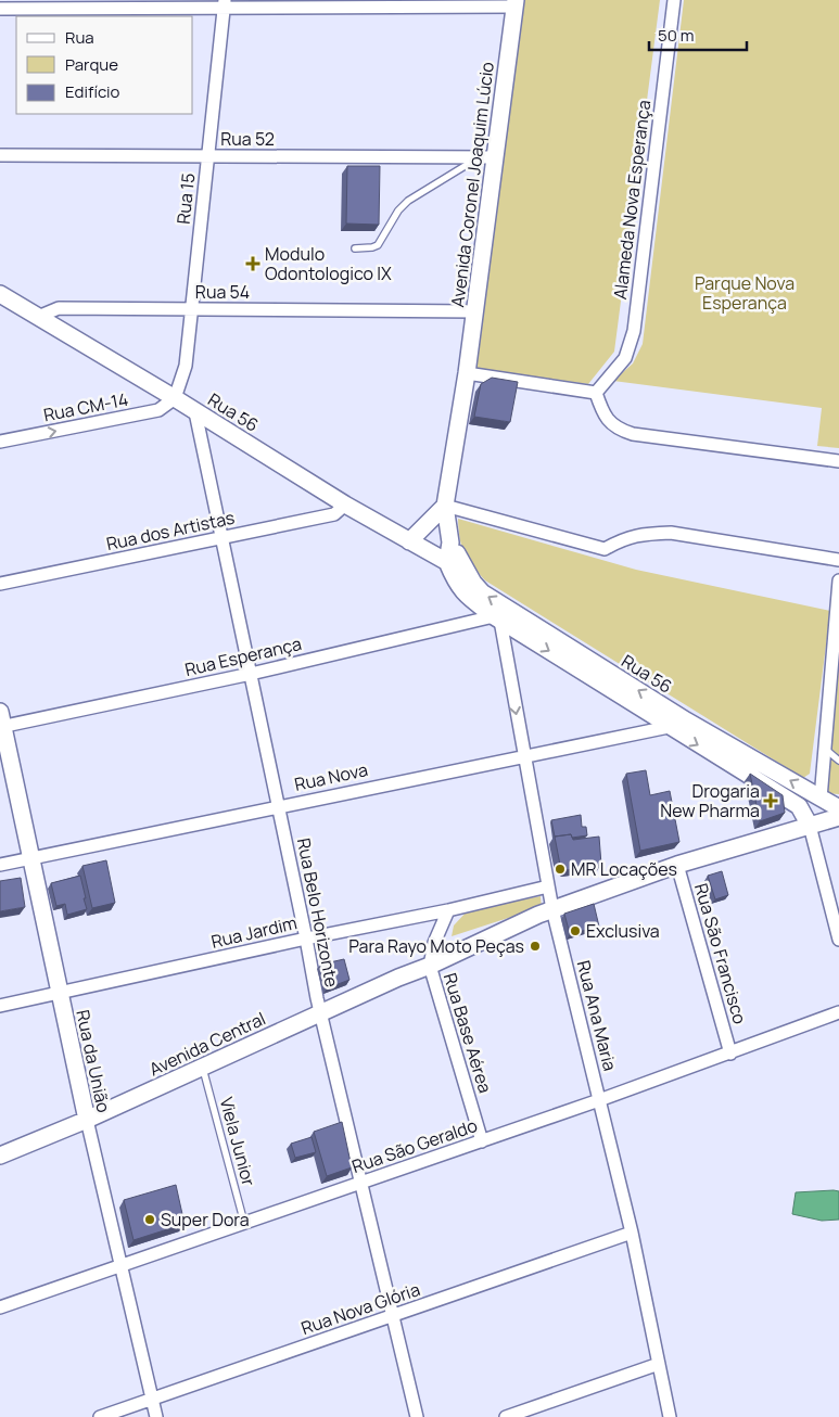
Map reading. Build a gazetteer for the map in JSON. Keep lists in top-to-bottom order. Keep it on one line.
{"streets":{"street":["Rua 52","Avenida Coronel Joaquim Lúcio","Rua 15","Alameda Nova Esperança","Rua 54","Rua CM-14","Rua 56","Rua dos Artistas","Rua Esperança","Rua Nova","Rua Belo Horizonte","Rua Jardim","Rua São Francisco","Rua Ana Maria","Rua Base Aérea","Avenida Central","Rua da União","Rua São Geraldo","Rua Nova Glória"],"lane":["Viela Junior"]},"crossings":[["Rua 52","Avenida Coronel Joaquim Lúcio"],["Rua 52","Rua 15"],["Avenida Coronel Joaquim Lúcio","Rua 54"],["Avenida Coronel Joaquim Lúcio","Rua 56"],["Rua 15","Rua 54"],["Rua 15","Rua CM-14"],["Rua 15","Rua 56"],["Rua 54","Rua 56"],["Rua CM-14","Rua 56"],["Rua 56","Rua dos Artistas"],["Rua 56","Rua Esperança"],["Rua 56","Rua Nova"],["Rua 56","Rua Belo Horizonte"],["Rua 56","Rua Ana Maria"],["Rua 56","Avenida Central"],["Rua dos Artistas","Rua Belo Horizonte"],["Rua Esperança","Rua Belo Horizonte"],["Rua Esperança","Rua Ana Maria"],["Rua Esperança","Rua da União"],["Rua Nova","Rua Belo Horizonte"],["Rua Nova","Rua Ana Maria"],["Rua Nova","Rua da União"],["Rua Belo Horizonte","Rua Jardim"],["Rua Belo Horizonte","Avenida Central"],["Rua Belo Horizonte","Rua São Geraldo"],["Rua Belo Horizonte","Rua Nova Glória"],["Rua Jardim","Rua Ana Maria"],["Rua Jardim","Rua da União"],["Rua São Francisco","Avenida Central"],["Rua São Francisco","Rua São Geraldo"],["Rua Ana Maria","Avenida Central"],["Rua Ana Maria","Rua São Geraldo"],["Rua Ana Maria","Rua Nova Glória"],["Rua Base Aérea","Avenida Central"],["Rua Base Aérea","Rua São Geraldo"],["Avenida Central","Rua da União"],["Avenida Central","Viela Junior"],["Rua da União","Rua São Geraldo"],["Rua da União","Rua Nova Glória"],["Viela Junior","Rua São Geraldo"]],"one_way":["Rua CM-14"],"parks":["Parque Nova Esperança"],"places":{"health":["Modulo Odontologico IX","Drogaria New Pharma"],"other":["MR Locações","Exclusiva","Para Rayo Moto Peças","Super Dora"]},"legend":["Rua","Parque","Edifício"],"scale_bar":"50 m"}
